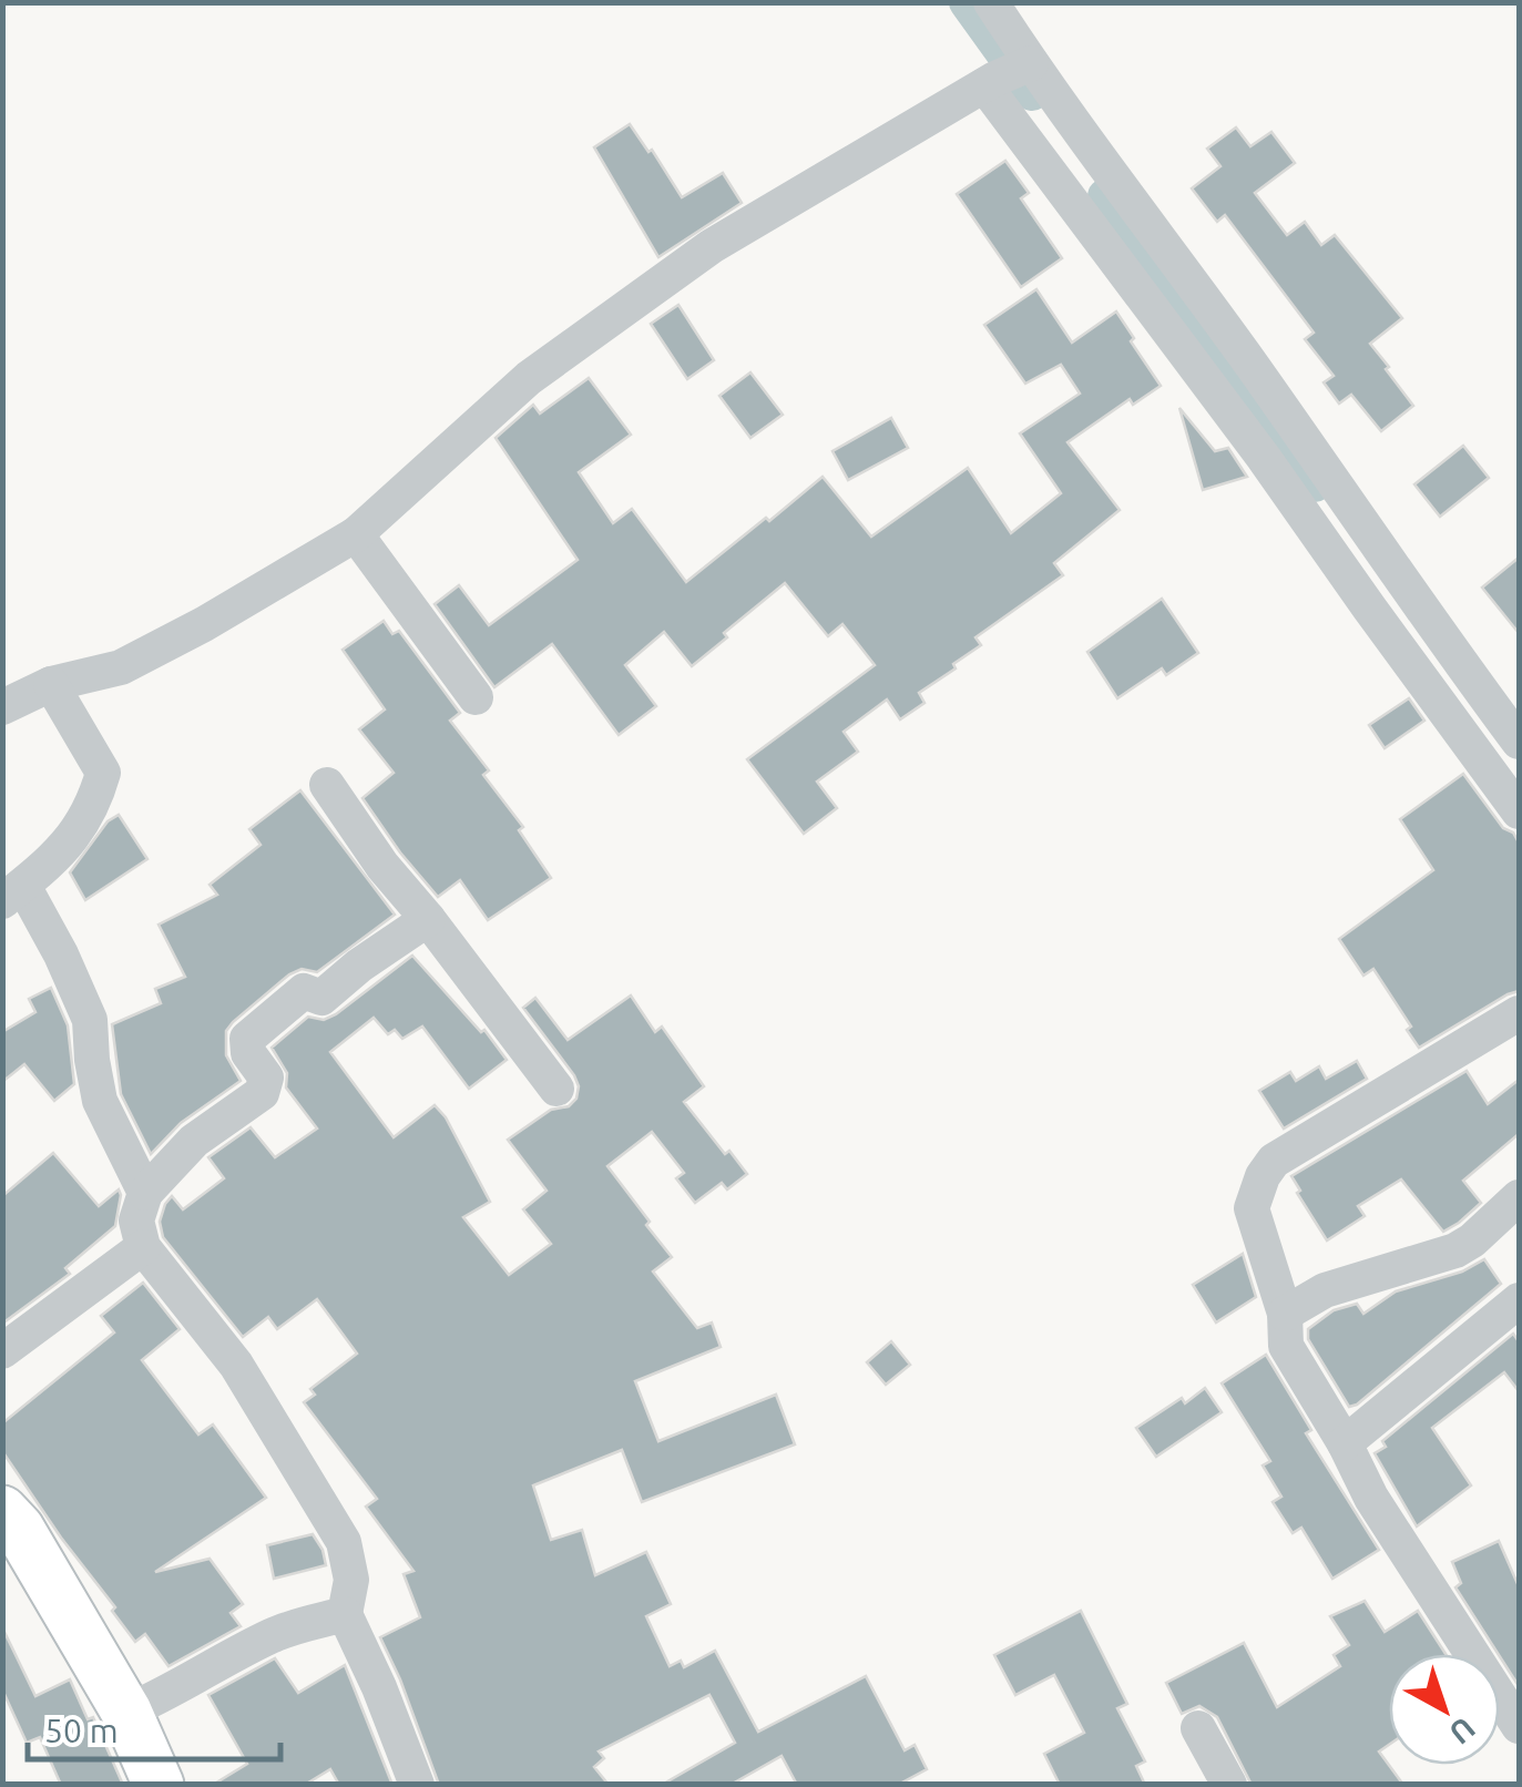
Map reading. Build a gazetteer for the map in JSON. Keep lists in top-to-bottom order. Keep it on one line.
{"scale_bar":"50 m","north":"bottom right"}
